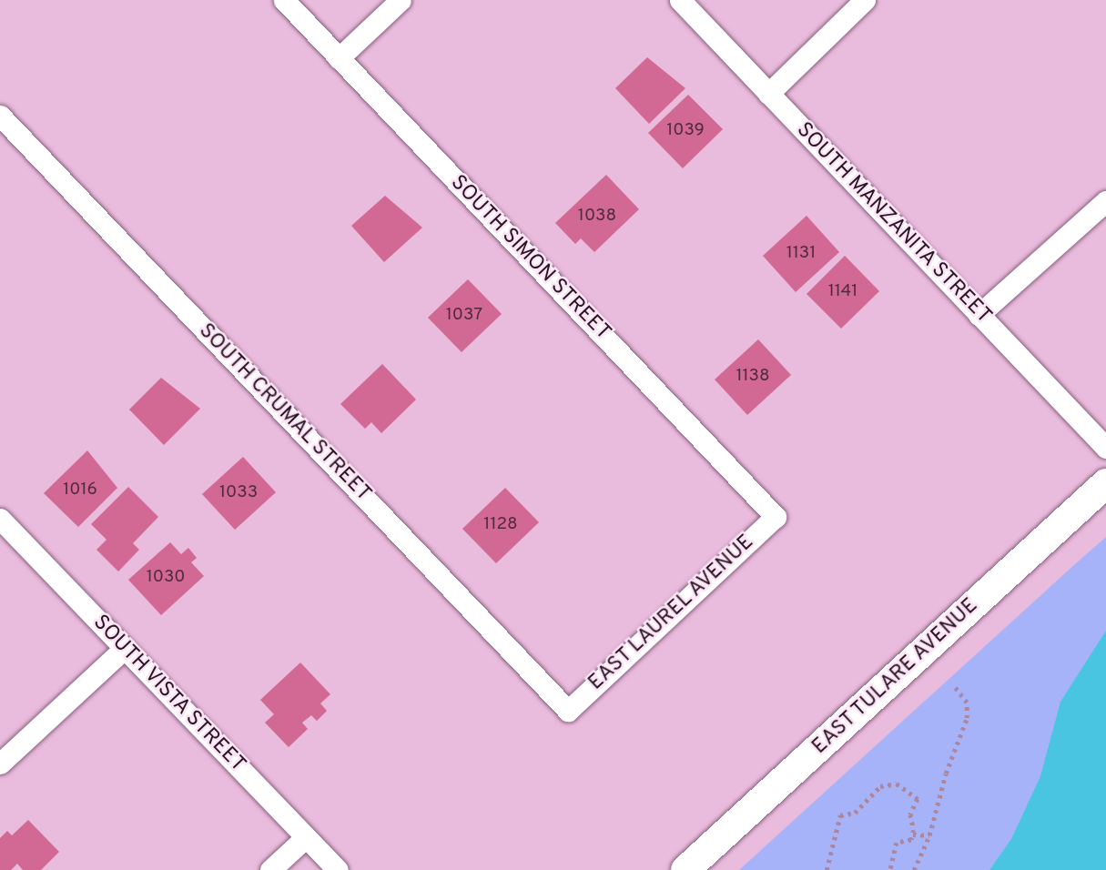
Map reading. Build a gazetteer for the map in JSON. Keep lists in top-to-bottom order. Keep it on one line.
{"streets":{"street":["SOUTH MANZANITA STREET","SOUTH SIMON STREET","SOUTH CRUMAL STREET","EAST LAUREL AVENUE","EAST TULARE AVENUE","SOUTH VISTA STREET"]},"crossings":[["SOUTH SIMON STREET","EAST LAUREL AVENUE"],["SOUTH CRUMAL STREET","EAST LAUREL AVENUE"]],"house_numbers":["1039","1038","1131","1141","1037","1138","1016","1033","1128","1030"]}
